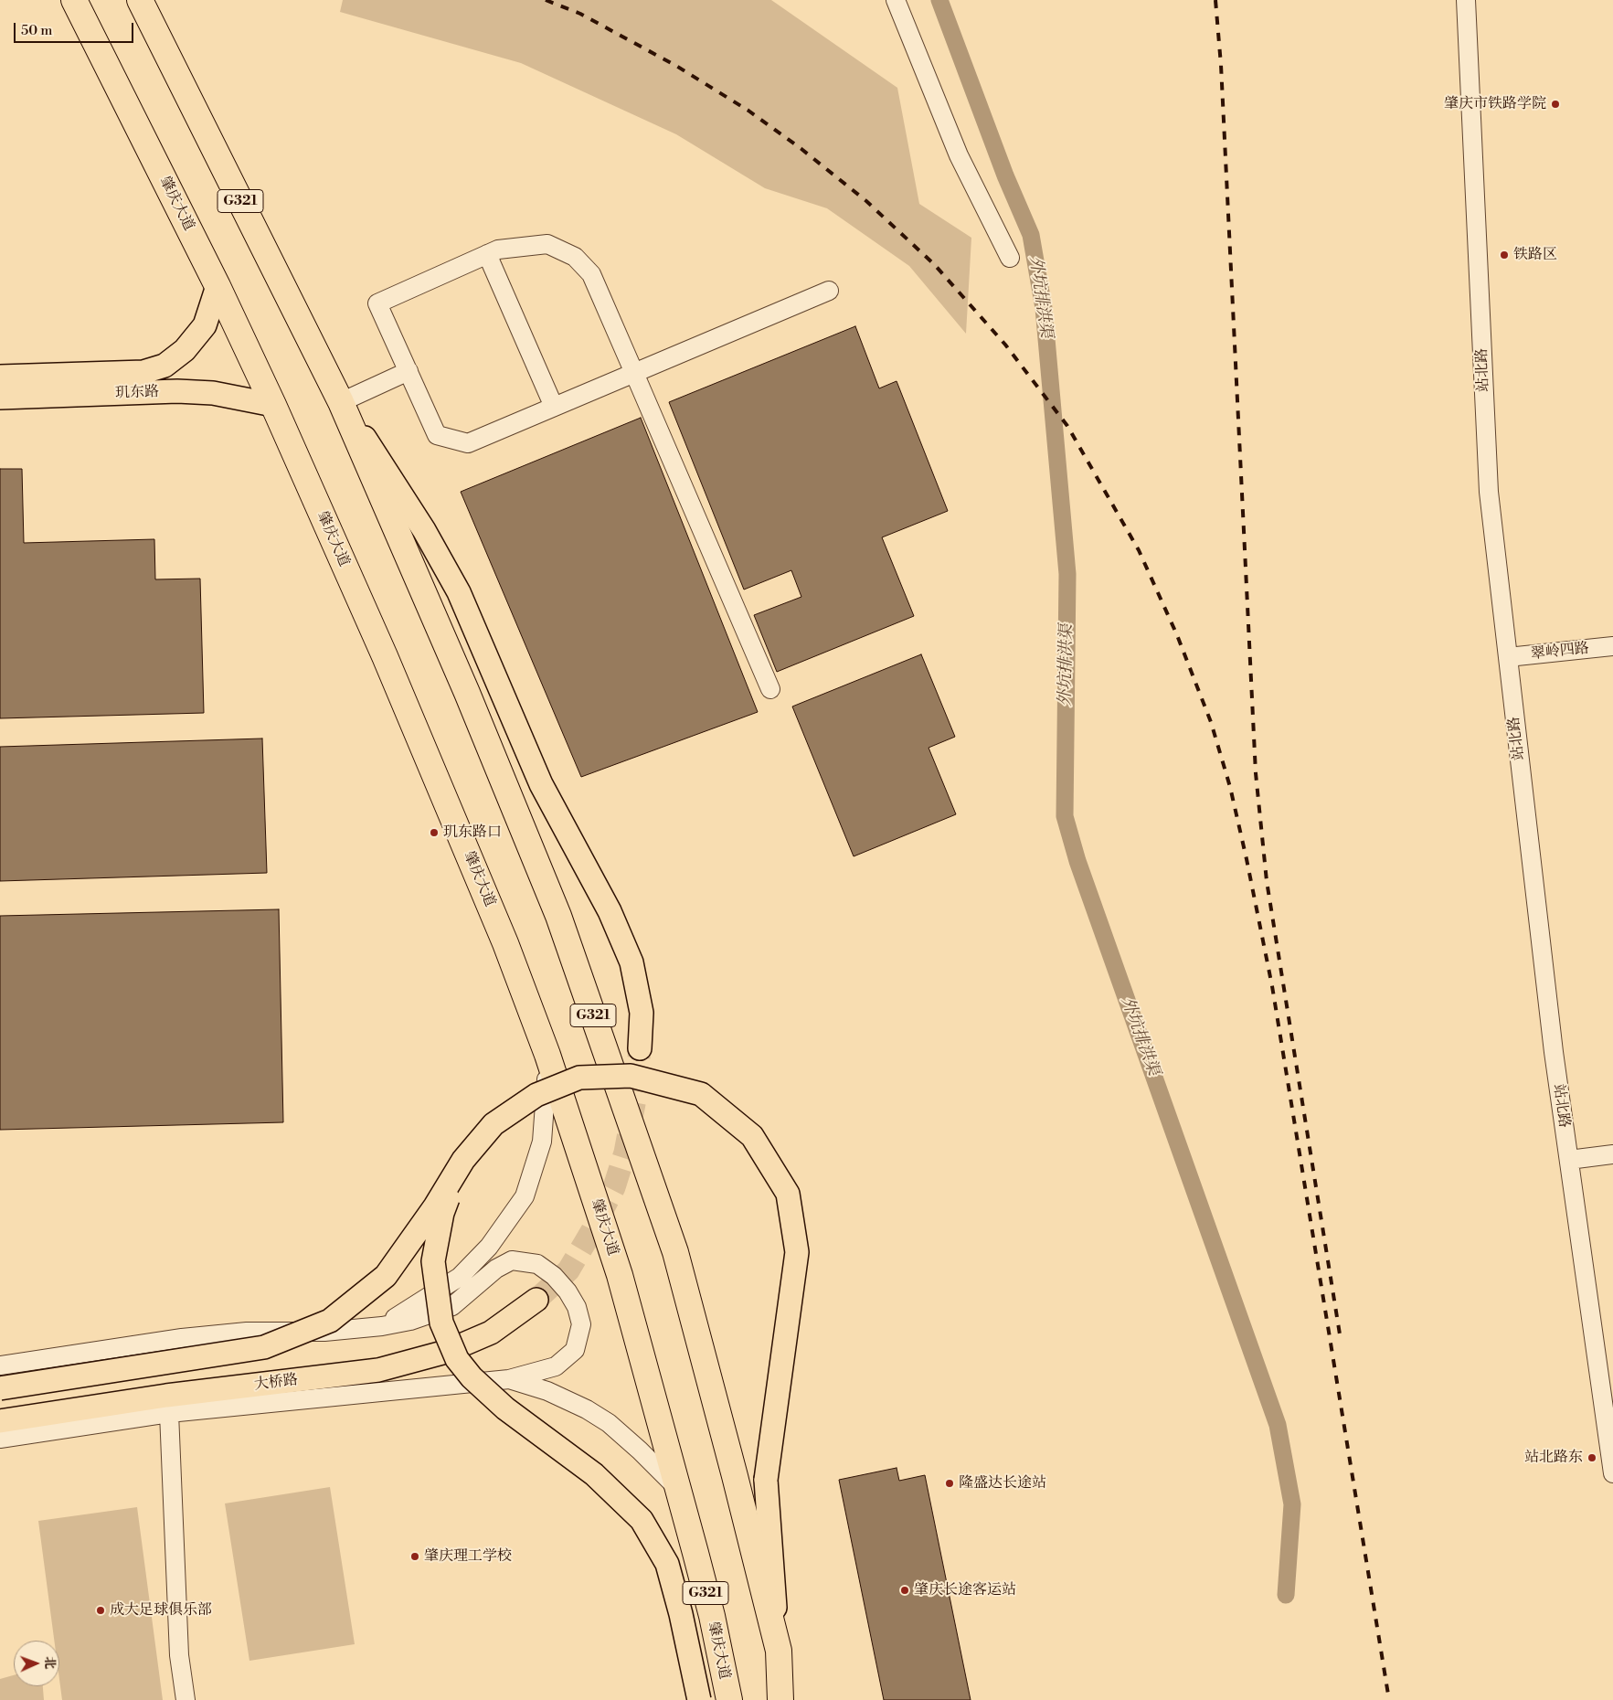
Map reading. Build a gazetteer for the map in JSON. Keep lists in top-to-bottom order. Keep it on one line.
{"streets":{"highway":["G321","肇庆大道"],"main road":["玑东路","大桥路"],"street":["站北路","翠岭四路"]},"crossings":[["肇庆大道","玑东路"],["站北路","翠岭四路"]],"water":["外坑排洪渠"],"places":["肇庆市铁路学院","铁路区","玑东路口","站北路东","隆盛达长途站","肇庆理工学校","肇庆长途客运站","成大足球俱乐部"],"scale_bar":"50 m","north":"right"}
